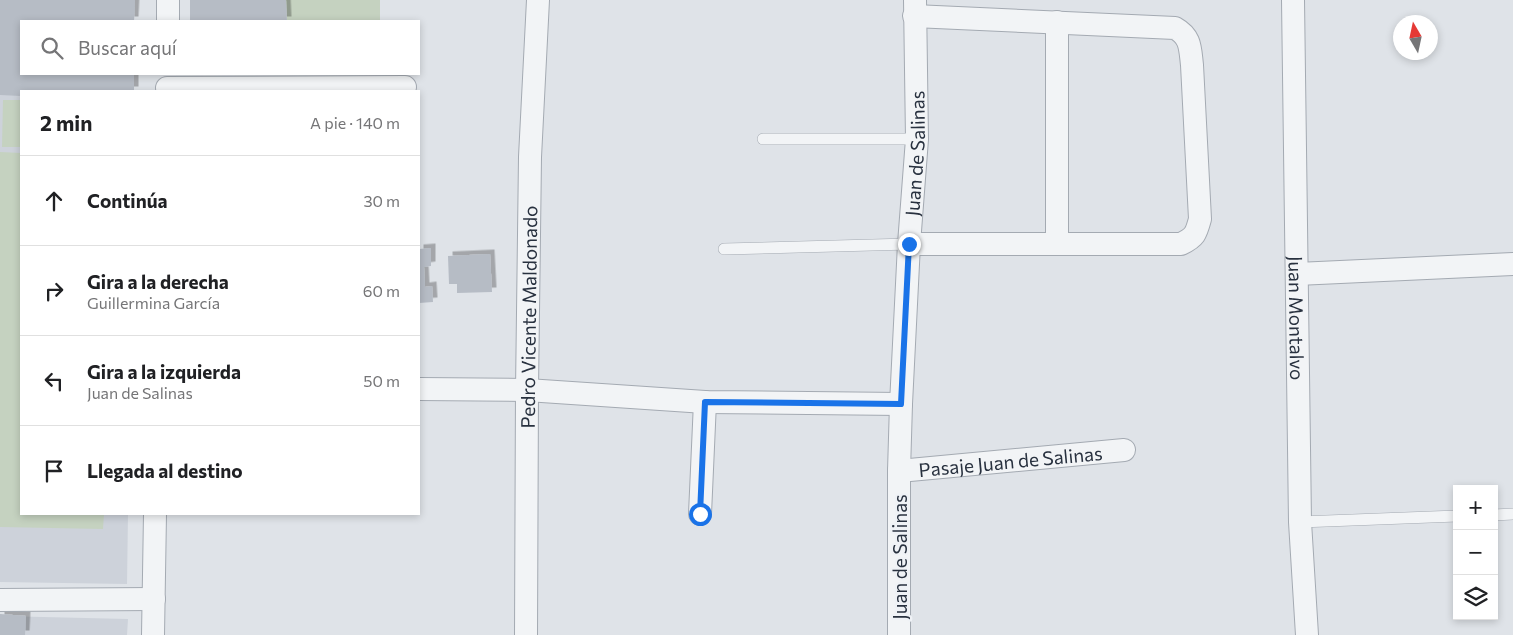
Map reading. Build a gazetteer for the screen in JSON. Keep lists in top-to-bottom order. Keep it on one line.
{"streets":{"street":["Juan de Salinas","Pedro Vicente Maldonado","Juan Montalvo","Pasaje Juan de Salinas"]},"crossings":[["Juan de Salinas","Pasaje Juan de Salinas"]],"north":"top","page":{"search":"Buscar aquí","heading":["2 min","A pie · 140 m"],"list":[["Continúa","30 m"],["Gira a la derecha","Guillermina García","60 m"],["Gira a la izquierda","Juan de Salinas","50 m"],"Llegada al destino"],"map_buttons":["+","−"]}}
